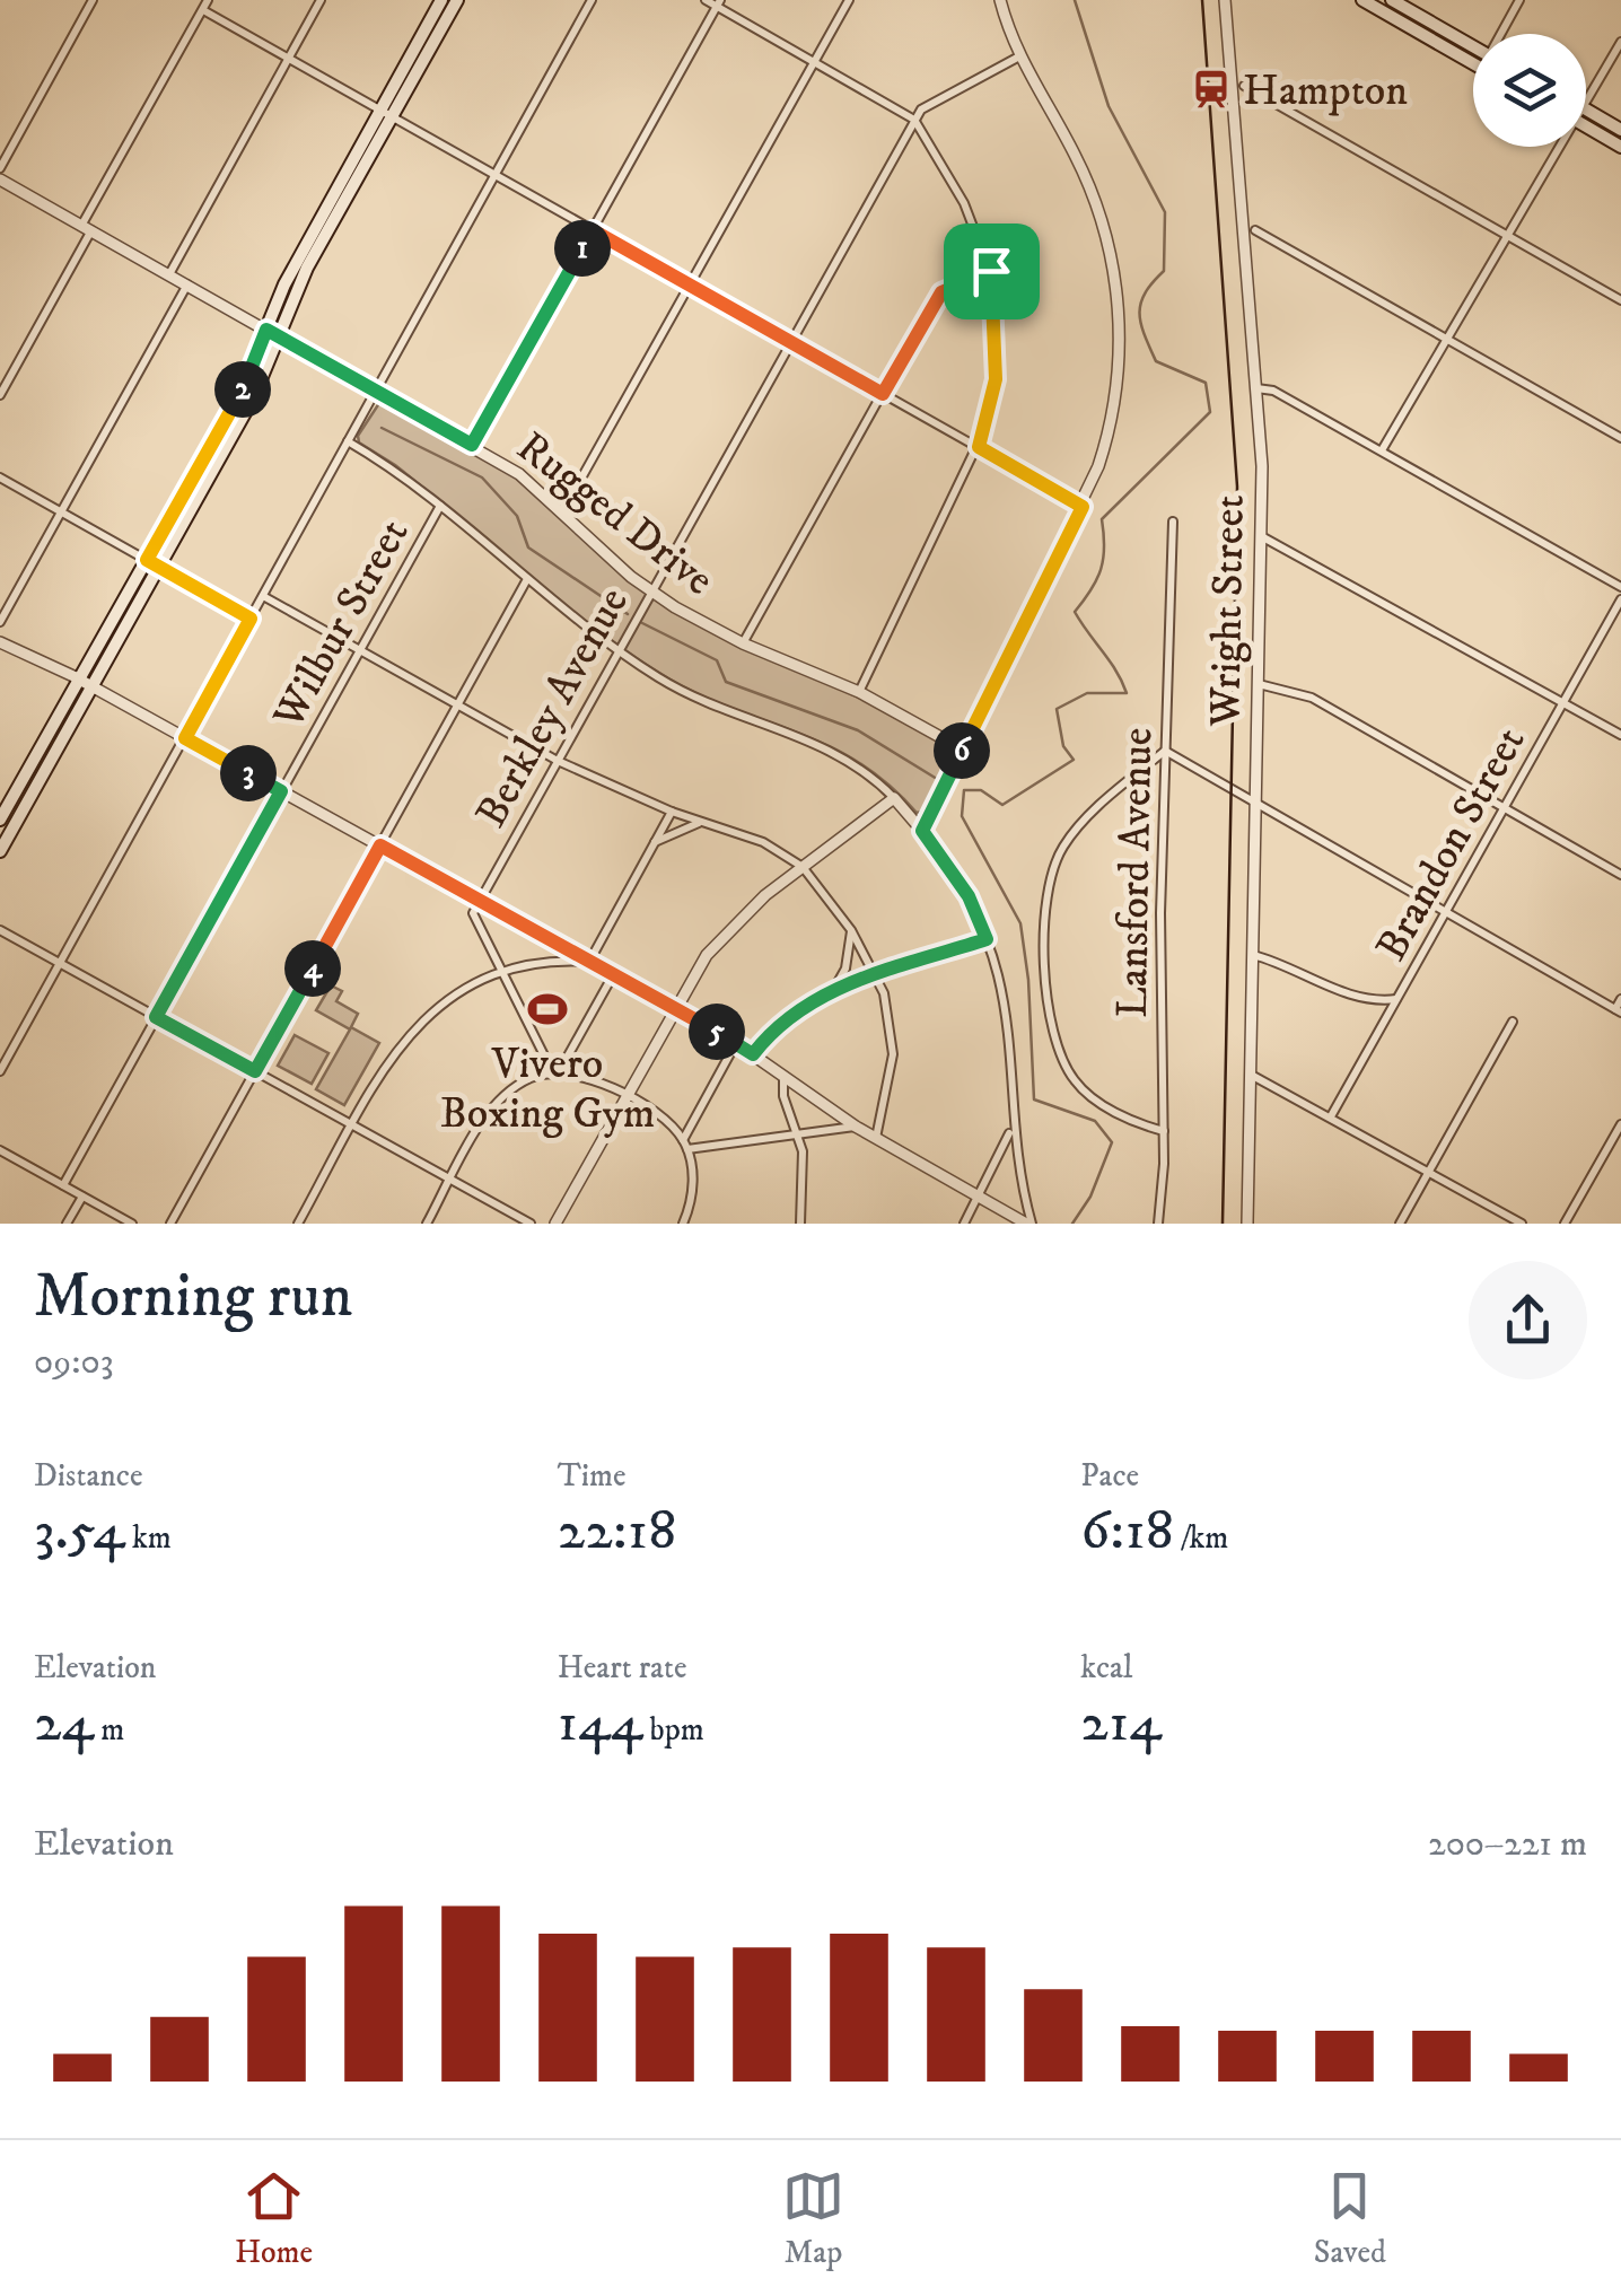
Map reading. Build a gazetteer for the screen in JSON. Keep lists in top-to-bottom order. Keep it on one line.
{"streets":{"street":["Rugged Drive","Wright Street","Wilbur Street","Berkley Avenue","Brandon Street","Lansford Avenue"]},"crossings":[["Rugged Drive","Berkley Avenue"]],"places":{"station":["Hampton"],"sports":["Vivero Boxing Gym"]},"page":{"pins":["1","2","6","3","4","5"],"heading":["Morning run","09:03"],"stats":[["Distance","3.54 km"],["Time","22:18"],["Pace","6:18 /km"],["Elevation","24 m"],["Heart rate","144 bpm"],["kcal","214"]],"chart":["Elevation","200–221 m"],"tabs":["Home","Map","Saved"]}}
